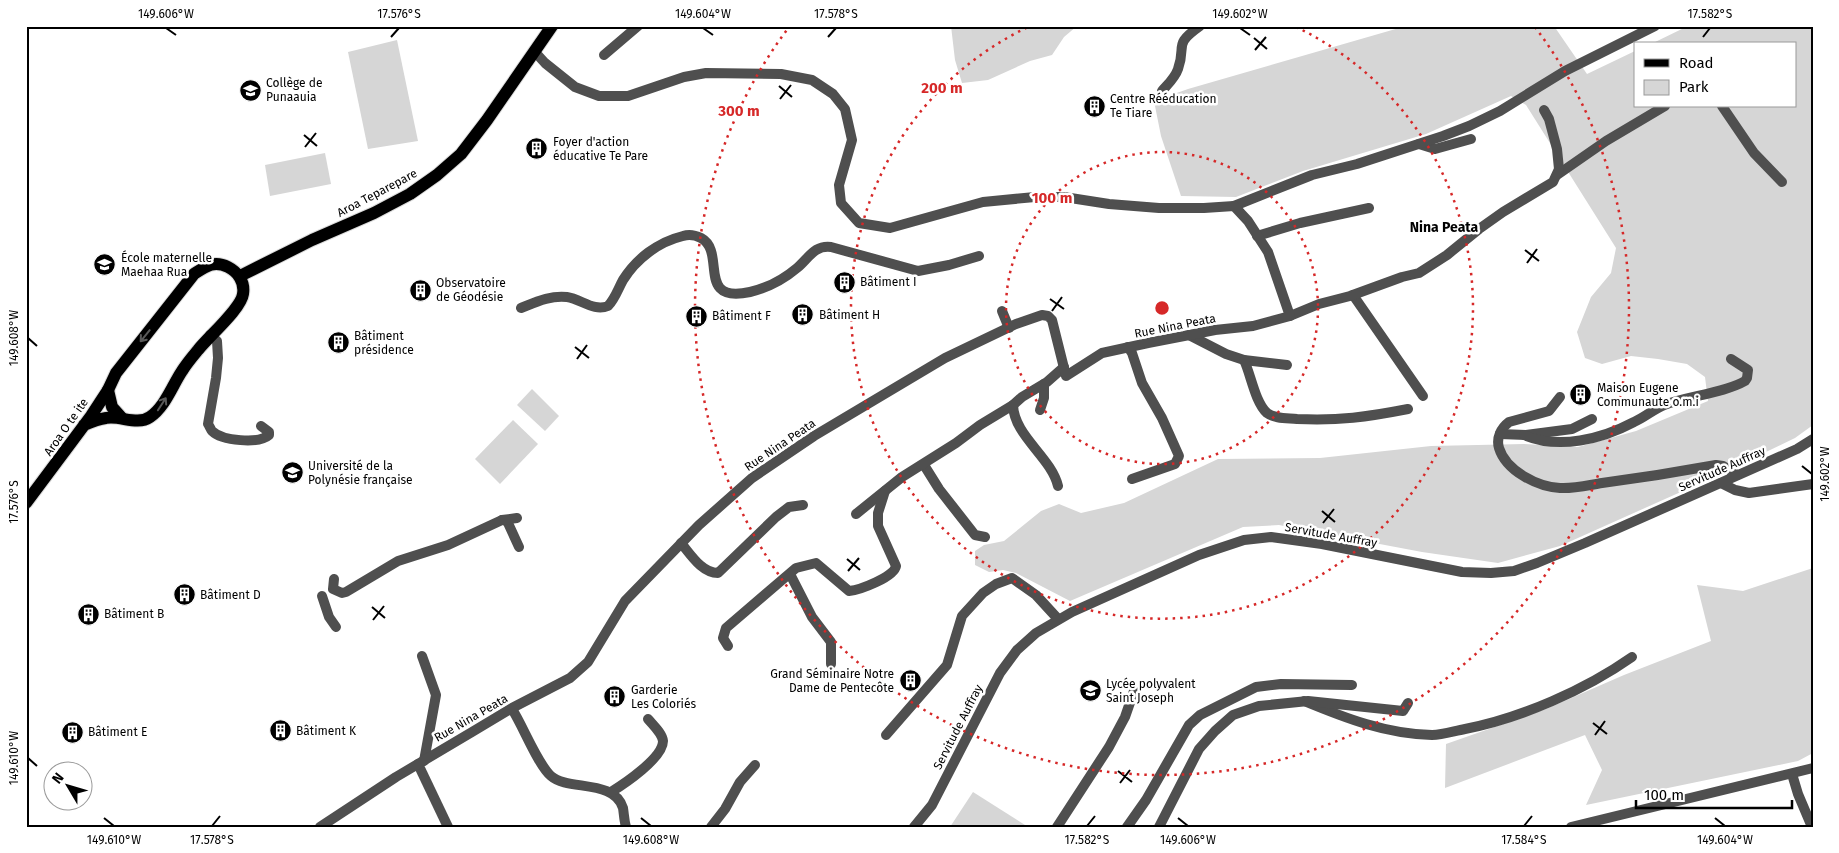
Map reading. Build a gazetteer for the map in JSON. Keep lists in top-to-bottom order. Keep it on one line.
{"streets":{"main road":["Aroa Teparepare","Aroa O te ite"],"street":["Rue Nina Peata","Servitude Auffray"]},"crossings":[["Aroa Teparepare","Aroa O te ite"]],"one_way":["Aroa O te ite"],"districts":["Nina Peata"],"places":{"school or university":["Collège de Punaauia","École maternelle Maehaa Rua","Université de la Polynésie française","Lycée polyvalent Saint Joseph"],"building":["Centre Rééducation Te Tiare","Foyer d'action éducative Te Pare","Bâtiment I","Observatoire de Géodésie","Bâtiment H","Bâtiment F","Bâtiment présidence","Maison Eugene Communaute o.m.i","Bâtiment D","Bâtiment B","Grand Séminaire Notre Dame de Pentecôte","Garderie Les Coloriés","Bâtiment K","Bâtiment E"]},"legend":["Road","Park"],"scale_bar":"100 m","north":"top left","coordinates":["149.606°W","17.576°S","149.604°W","17.578°S","149.602°W","17.582°S","149.608°W","149.610°W","17.584°S"],"rings":["200 m","300 m","100 m"]}
